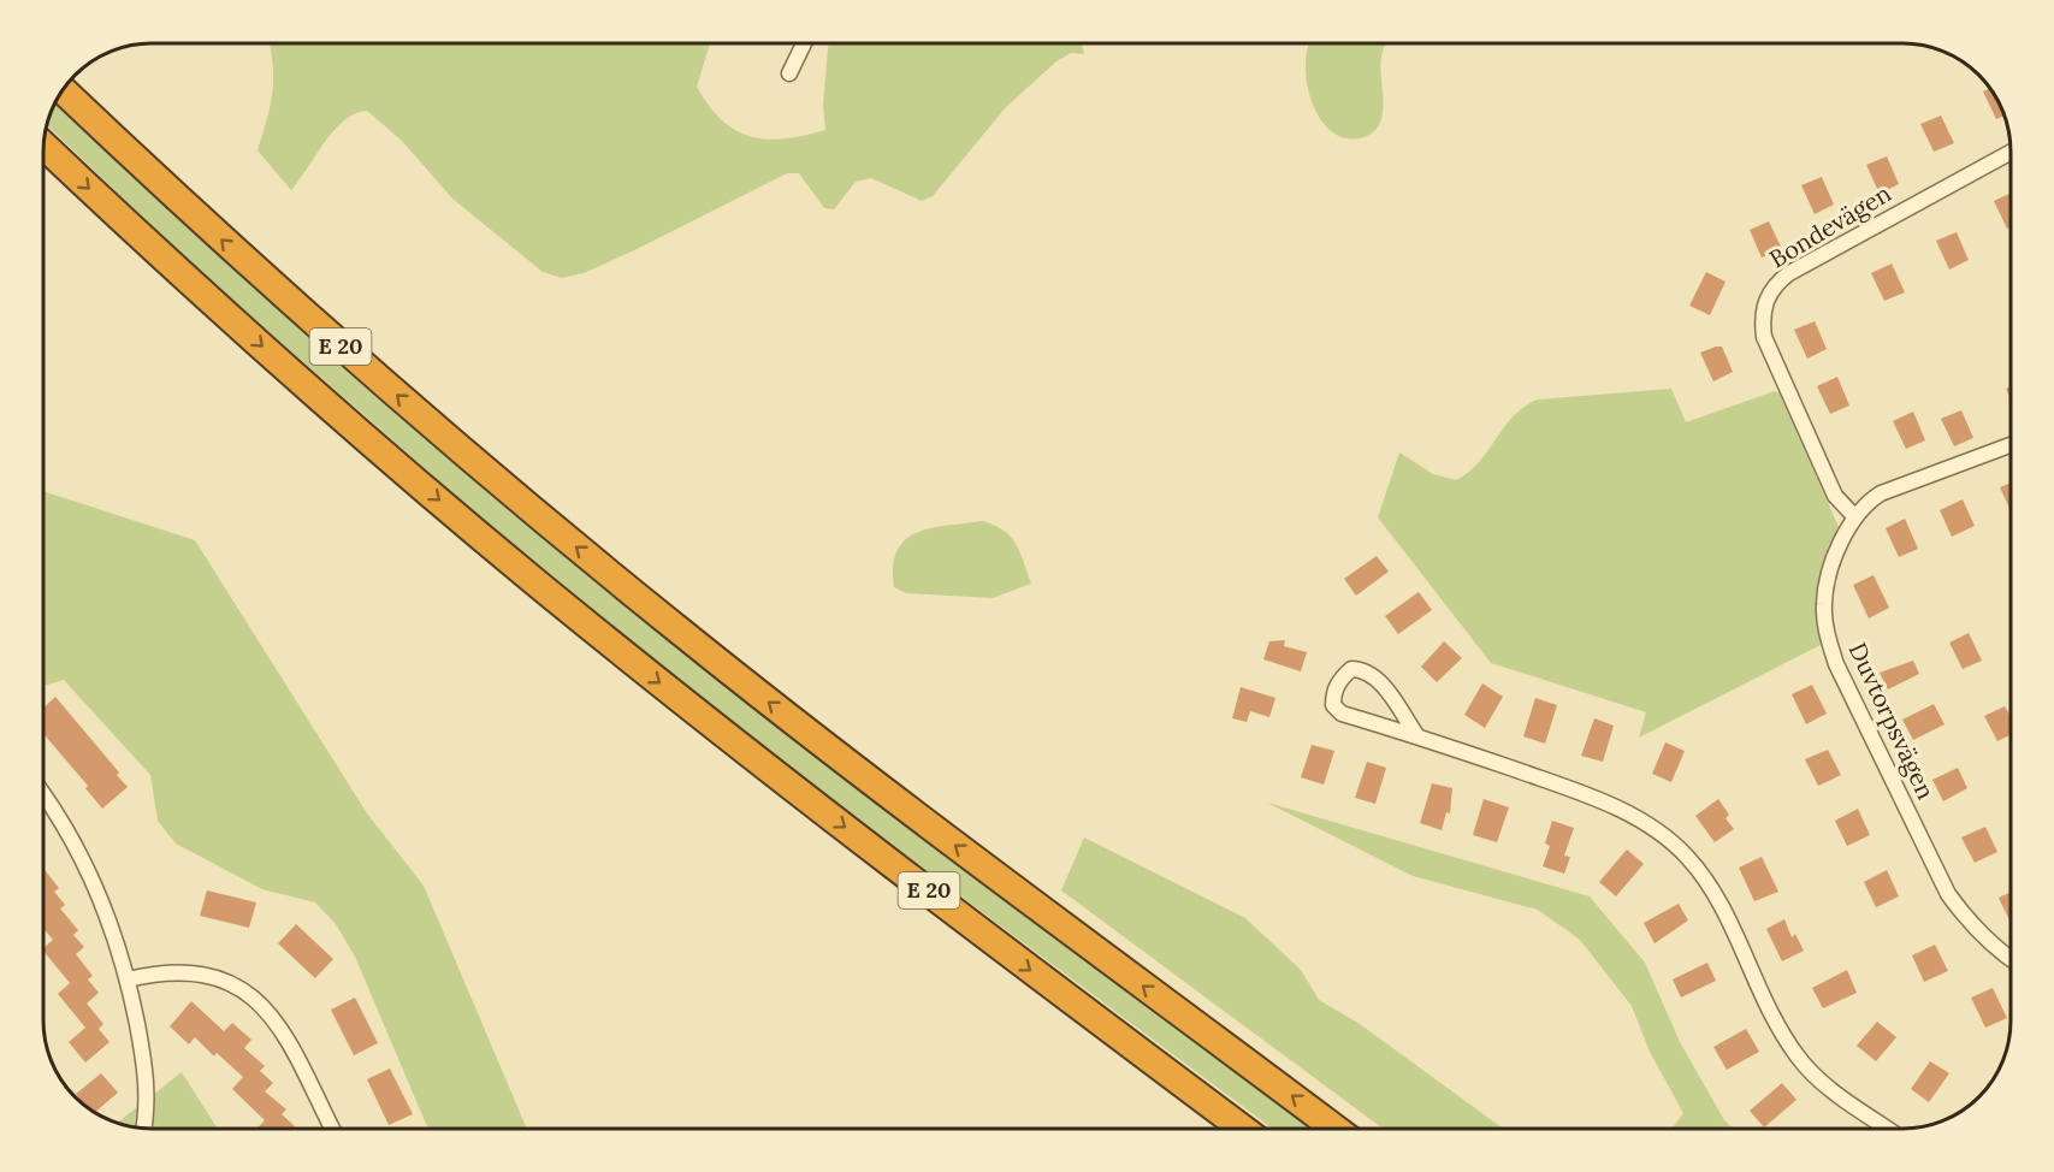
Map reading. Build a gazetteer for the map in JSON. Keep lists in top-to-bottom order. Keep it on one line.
{"streets":{"highway":["E 20"],"street":["Bondevägen","Duvtorpsvägen"]},"crossings":[["Bondevägen","Duvtorpsvägen"]]}
